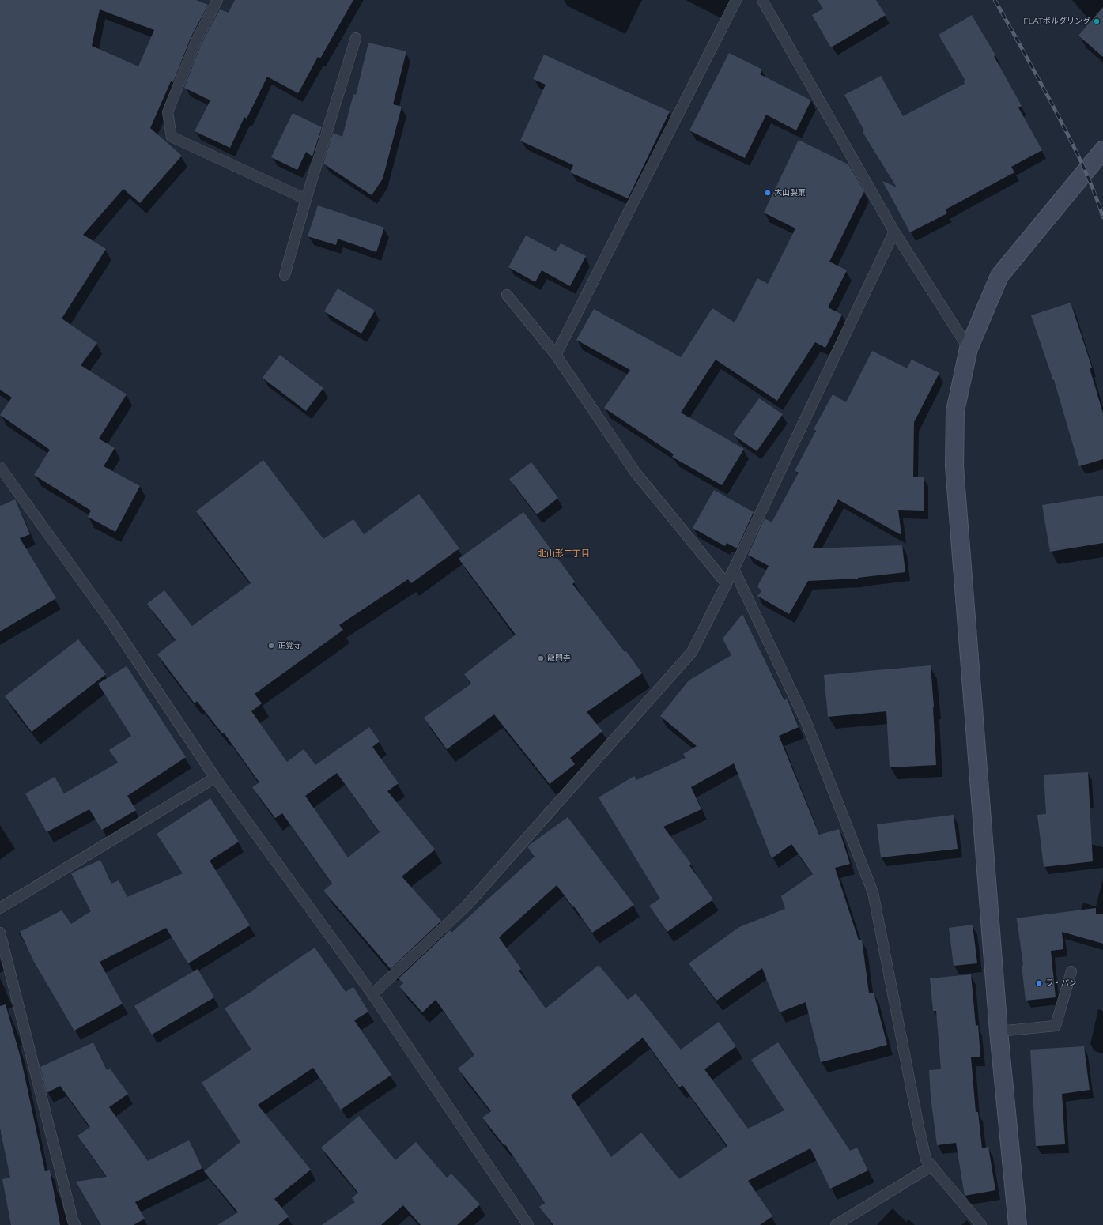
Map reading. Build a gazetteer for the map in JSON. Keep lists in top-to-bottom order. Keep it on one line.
{"districts":["北山形二丁目"],"places":["FLATボルダリング","大山製菓","正覚寺","龍門寺","ラ・パン"]}
